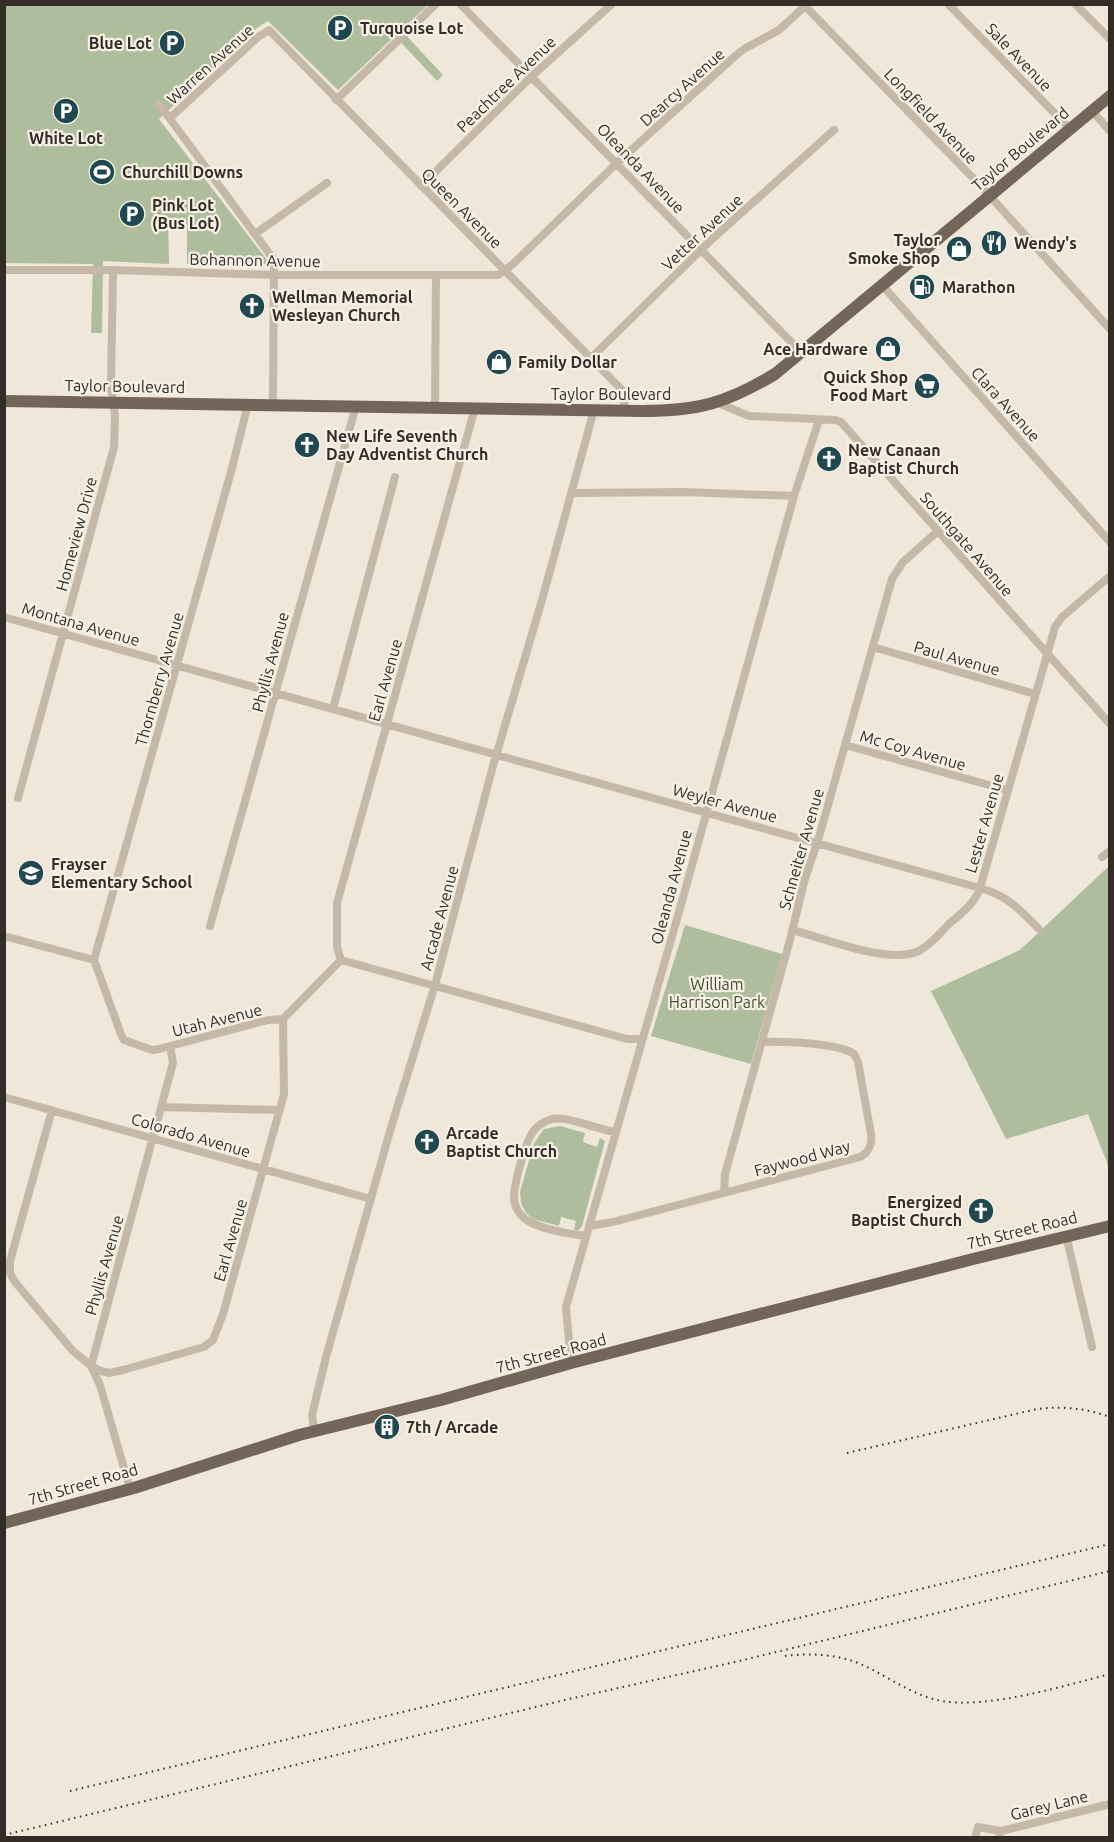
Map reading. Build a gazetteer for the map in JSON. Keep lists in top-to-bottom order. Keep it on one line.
{"streets":{"main road":["Taylor Boulevard","7th Street Road"],"street":["Sale Avenue","Warren Avenue","Peachtree Avenue","Dearcy Avenue","Longfield Avenue","Oleanda Avenue","Queen Avenue","Vetter Avenue","Bohannon Avenue","Clara Avenue","Homeview Drive","Southgate Avenue","Montana Avenue","Paul Avenue","Phyllis Avenue","Thornberry Avenue","Earl Avenue","Mc Coy Avenue","Weyler Avenue","Lester Avenue","Schneiter Avenue","Arcade Avenue","Utah Avenue","Colorado Avenue","Faywood Way","Garey Lane"]},"crossings":[["Sale Avenue","Taylor Boulevard"],["Warren Avenue","Queen Avenue"],["Peachtree Avenue","Oleanda Avenue"],["Peachtree Avenue","Queen Avenue"],["Dearcy Avenue","Longfield Avenue"],["Dearcy Avenue","Oleanda Avenue"],["Dearcy Avenue","Queen Avenue"],["Dearcy Avenue","Bohannon Avenue"],["Longfield Avenue","Taylor Boulevard"],["Taylor Boulevard","Oleanda Avenue"],["Taylor Boulevard","Queen Avenue"],["Taylor Boulevard","Clara Avenue"],["Taylor Boulevard","Homeview Drive"],["Taylor Boulevard","Southgate Avenue"],["Taylor Boulevard","Phyllis Avenue"],["Taylor Boulevard","Thornberry Avenue"],["Taylor Boulevard","Earl Avenue"],["Taylor Boulevard","Arcade Avenue"],["Oleanda Avenue","Vetter Avenue"],["Oleanda Avenue","Southgate Avenue"],["Oleanda Avenue","Weyler Avenue"],["Oleanda Avenue","Faywood Way"],["Oleanda Avenue","7th Street Road"],["Queen Avenue","Vetter Avenue"],["Queen Avenue","Bohannon Avenue"],["Bohannon Avenue","Homeview Drive"],["Homeview Drive","Montana Avenue"],["Southgate Avenue","Lester Avenue"],["Southgate Avenue","Schneiter Avenue"],["Montana Avenue","Phyllis Avenue"],["Montana Avenue","Thornberry Avenue"],["Montana Avenue","Earl Avenue"],["Montana Avenue","Weyler Avenue"],["Montana Avenue","Arcade Avenue"],["Paul Avenue","Lester Avenue"],["Paul Avenue","Schneiter Avenue"],["Phyllis Avenue","Earl Avenue"],["Phyllis Avenue","Utah Avenue"],["Phyllis Avenue","Colorado Avenue"],["Thornberry Avenue","Utah Avenue"],["Earl Avenue","Utah Avenue"],["Earl Avenue","Colorado Avenue"],["Mc Coy Avenue","Lester Avenue"],["Mc Coy Avenue","Schneiter Avenue"],["Weyler Avenue","Lester Avenue"],["Weyler Avenue","Schneiter Avenue"],["Weyler Avenue","Arcade Avenue"],["Lester Avenue","Schneiter Avenue"],["Schneiter Avenue","Faywood Way"],["Arcade Avenue","Colorado Avenue"],["Arcade Avenue","7th Street Road"]],"parks":["William Harrison Park"],"places":{"parking":["Turquoise Lot","Blue Lot","White Lot","Pink Lot (Bus Lot)"],"sports":["Churchill Downs"],"restaurant":["Wendy's"],"shop":["Taylor Smoke Shop","Ace Hardware","Family Dollar"],"fuel station":["Marathon"],"church":["Wellman Memorial Wesleyan Church","New Life Seventh Day Adventist Church","New Canaan Baptist Church","Arcade Baptist Church","Energized Baptist Church"],"supermarket":["Quick Shop Food Mart"],"school or university":["Frayser Elementary School"],"building":["7th / Arcade"]}}
